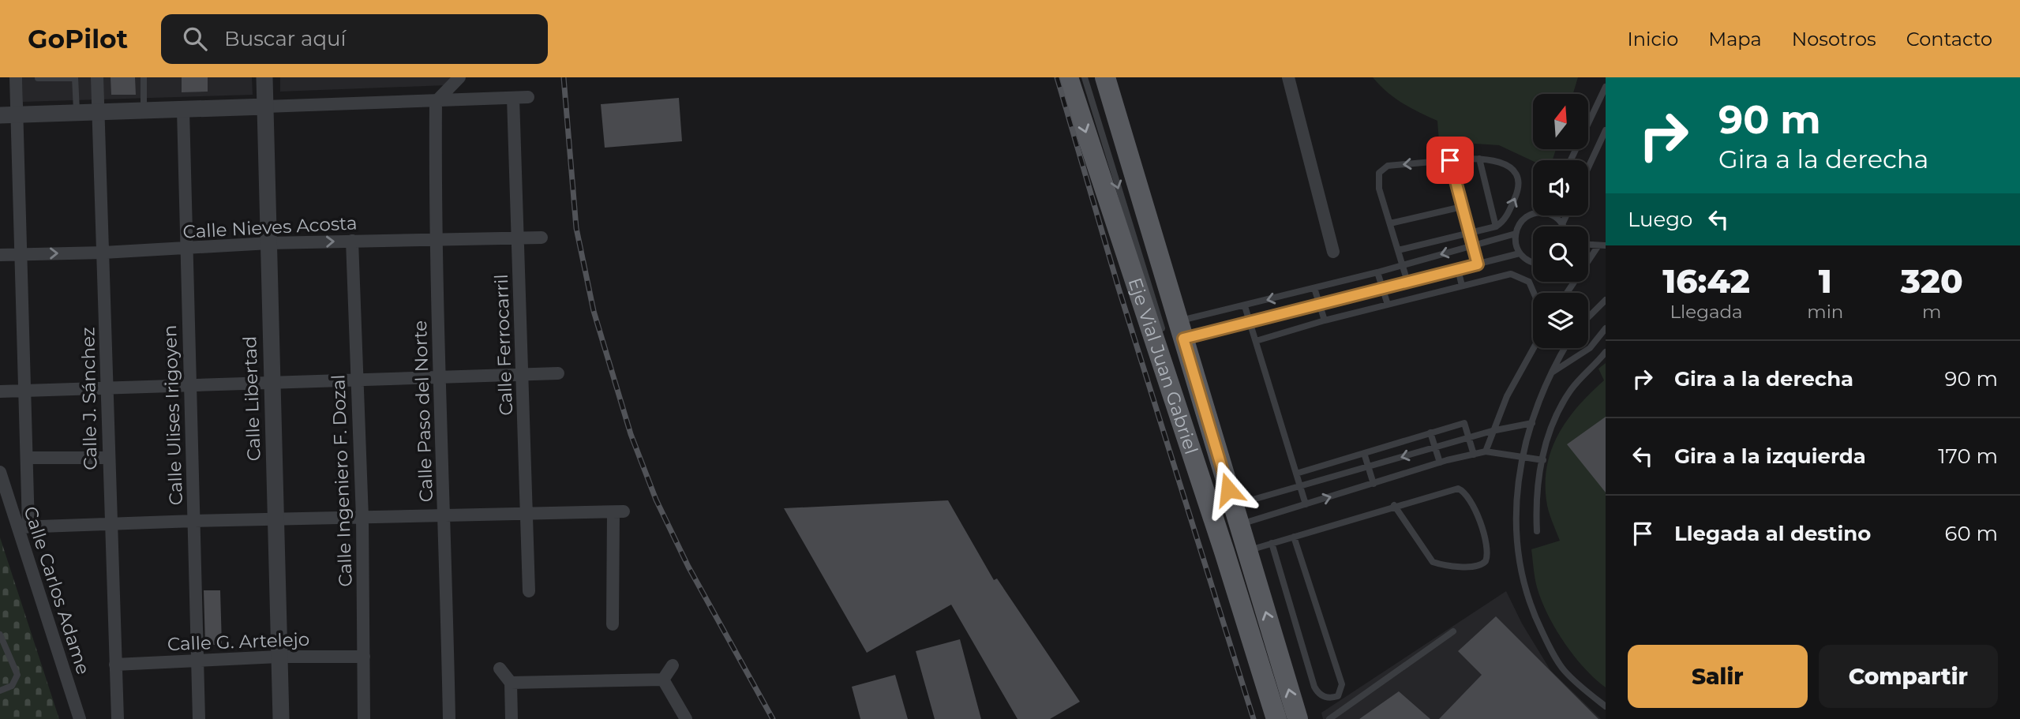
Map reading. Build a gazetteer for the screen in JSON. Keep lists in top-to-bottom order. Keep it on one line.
{"streets":{"main road":["Eje Vial Juan Gabriel"],"street":["Calle Nieves Acosta","Calle Ferrocarril","Calle J. Sánchez","Calle Libertad","Calle Paso del Norte","Calle Ulises Irigoyen","Calle Ingeniero F. Dozal","Calle Carlos Adame","Calle G. Artelejo"]},"crossings":[["Calle Nieves Acosta","Calle Ferrocarril"],["Calle Nieves Acosta","Calle J. Sánchez"],["Calle Nieves Acosta","Calle Libertad"],["Calle Nieves Acosta","Calle Paso del Norte"],["Calle Nieves Acosta","Calle Ulises Irigoyen"],["Calle Nieves Acosta","Calle Ingeniero F. Dozal"],["Calle J. Sánchez","Calle G. Artelejo"],["Calle Libertad","Calle G. Artelejo"],["Calle Ulises Irigoyen","Calle G. Artelejo"],["Calle Ingeniero F. Dozal","Calle G. Artelejo"]],"north":"top","page":{"header":"GoPilot","search":"Buscar aquí","nav":["Inicio","Mapa","Nosotros","Contacto"],"turn":["90 m","Gira a la derecha"],"then":"Luego","eta":["16:42","Llegada","1","min","320","m"],"list":[{"name":"Gira a la derecha","value":"90 m"},{"name":"Gira a la izquierda","value":"170 m"},{"name":"Llegada al destino","value":"60 m"}],"buttons":["Salir","Compartir"]}}
